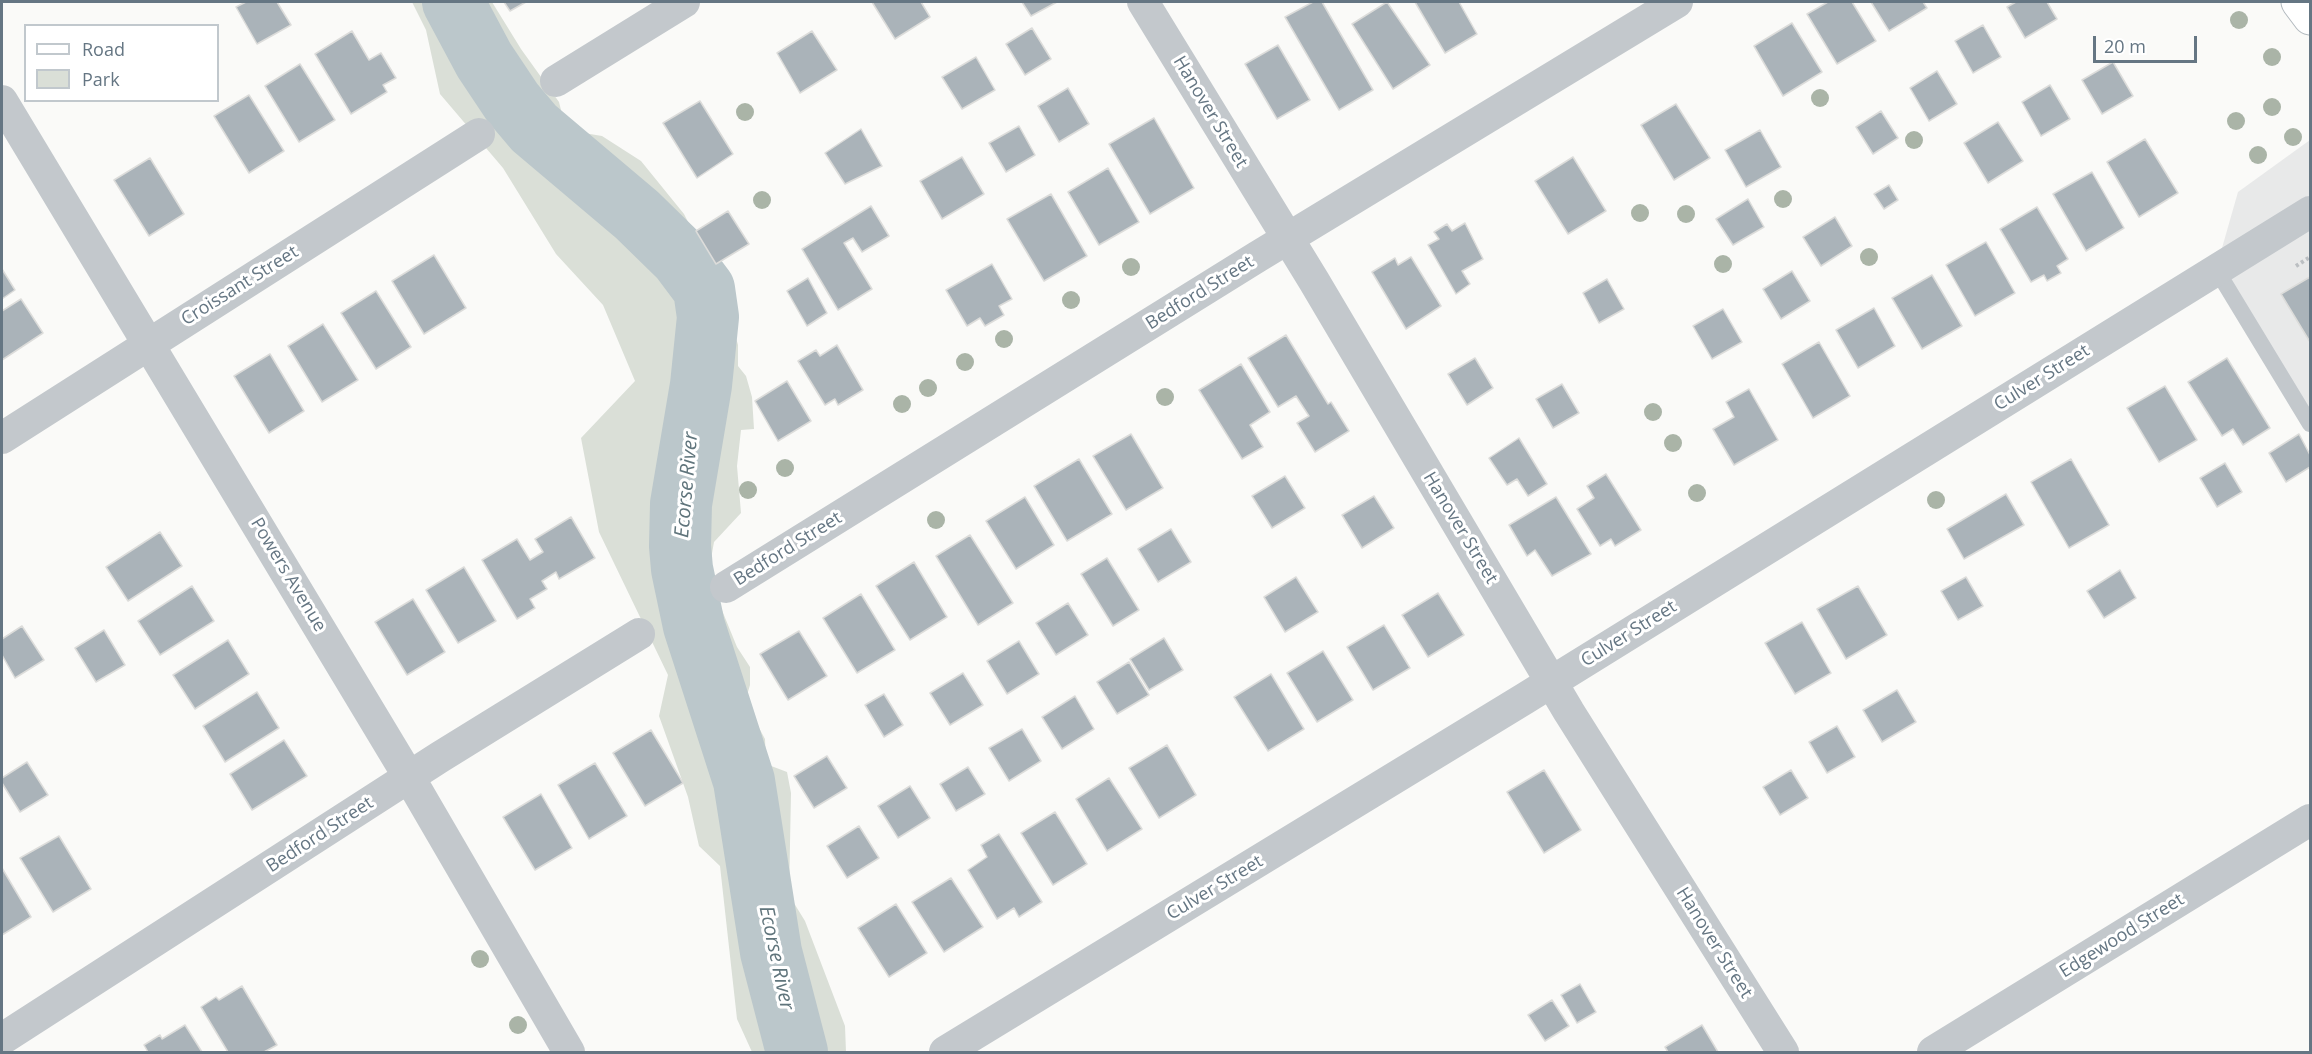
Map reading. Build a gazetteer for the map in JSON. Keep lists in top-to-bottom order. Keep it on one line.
{"streets":{"street":["Hanover Street","Croissant Street","Bedford Street","Culver Street","Powers Avenue","Edgewood Street"]},"crossings":[["Hanover Street","Bedford Street"],["Hanover Street","Culver Street"],["Croissant Street","Powers Avenue"],["Bedford Street","Powers Avenue"]],"water":["Ecorse River"],"legend":["Road","Park"],"scale_bar":"20 m"}
